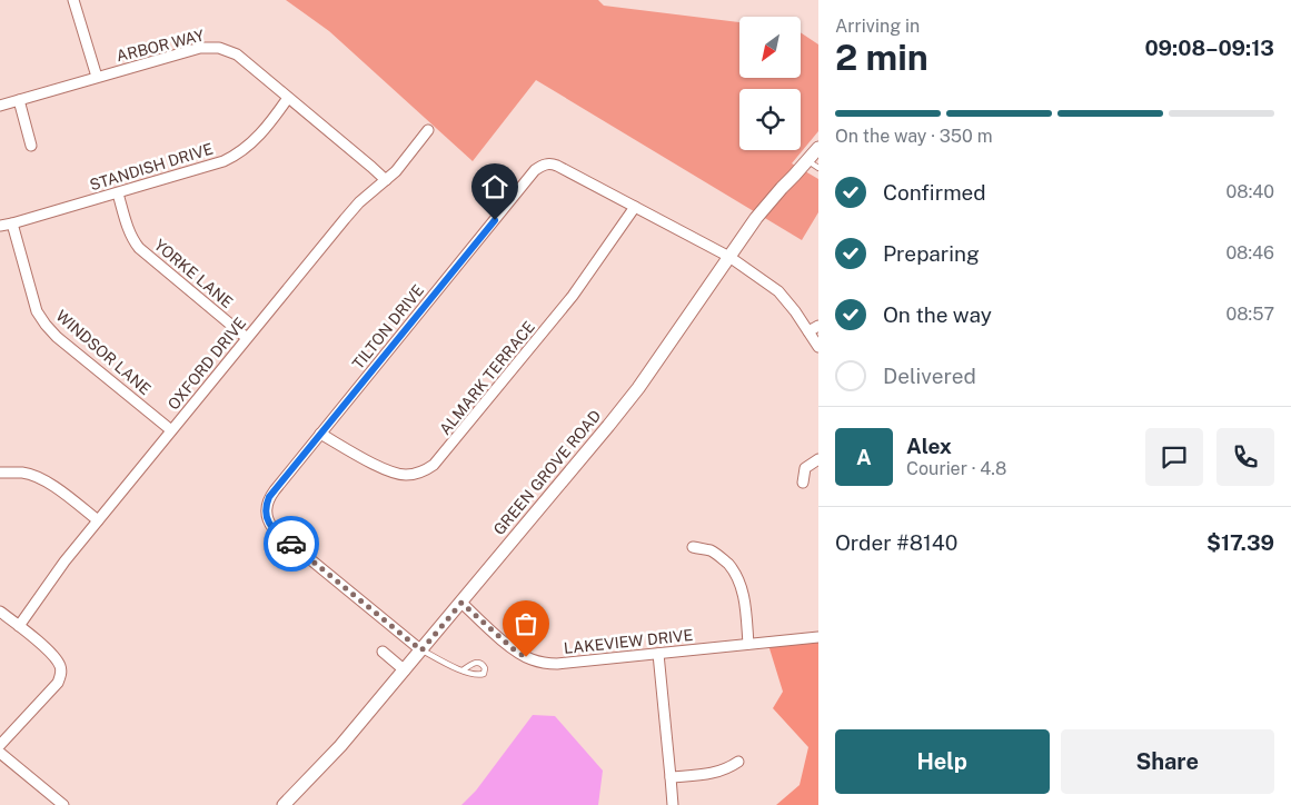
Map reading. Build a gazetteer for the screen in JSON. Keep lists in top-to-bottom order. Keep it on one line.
{"streets":{"street":["ARBOR WAY","STANDISH DRIVE","YORKE LANE","TILTON DRIVE","WINDSOR LANE","OXFORD DRIVE","ALMARK TERRACE","GREEN GROVE ROAD","LAKEVIEW DRIVE"]},"crossings":[["ARBOR WAY","STANDISH DRIVE"],["ARBOR WAY","OXFORD DRIVE"],["STANDISH DRIVE","YORKE LANE"],["STANDISH DRIVE","WINDSOR LANE"],["YORKE LANE","OXFORD DRIVE"],["TILTON DRIVE","ALMARK TERRACE"],["TILTON DRIVE","GREEN GROVE ROAD"],["WINDSOR LANE","OXFORD DRIVE"],["GREEN GROVE ROAD","LAKEVIEW DRIVE"]],"north":"bottom left","page":{"heading":["2 min","Arriving in","09:08–09:13"],"panel":["Alex","Courier · 4.8","Order #8140","$17.39"],"bar":"On the way · 350 m","list":[["Confirmed","08:40"],["Preparing","08:46"],["On the way","08:57"],"Delivered"],"round":"A","buttons":["Help","Share"]}}
